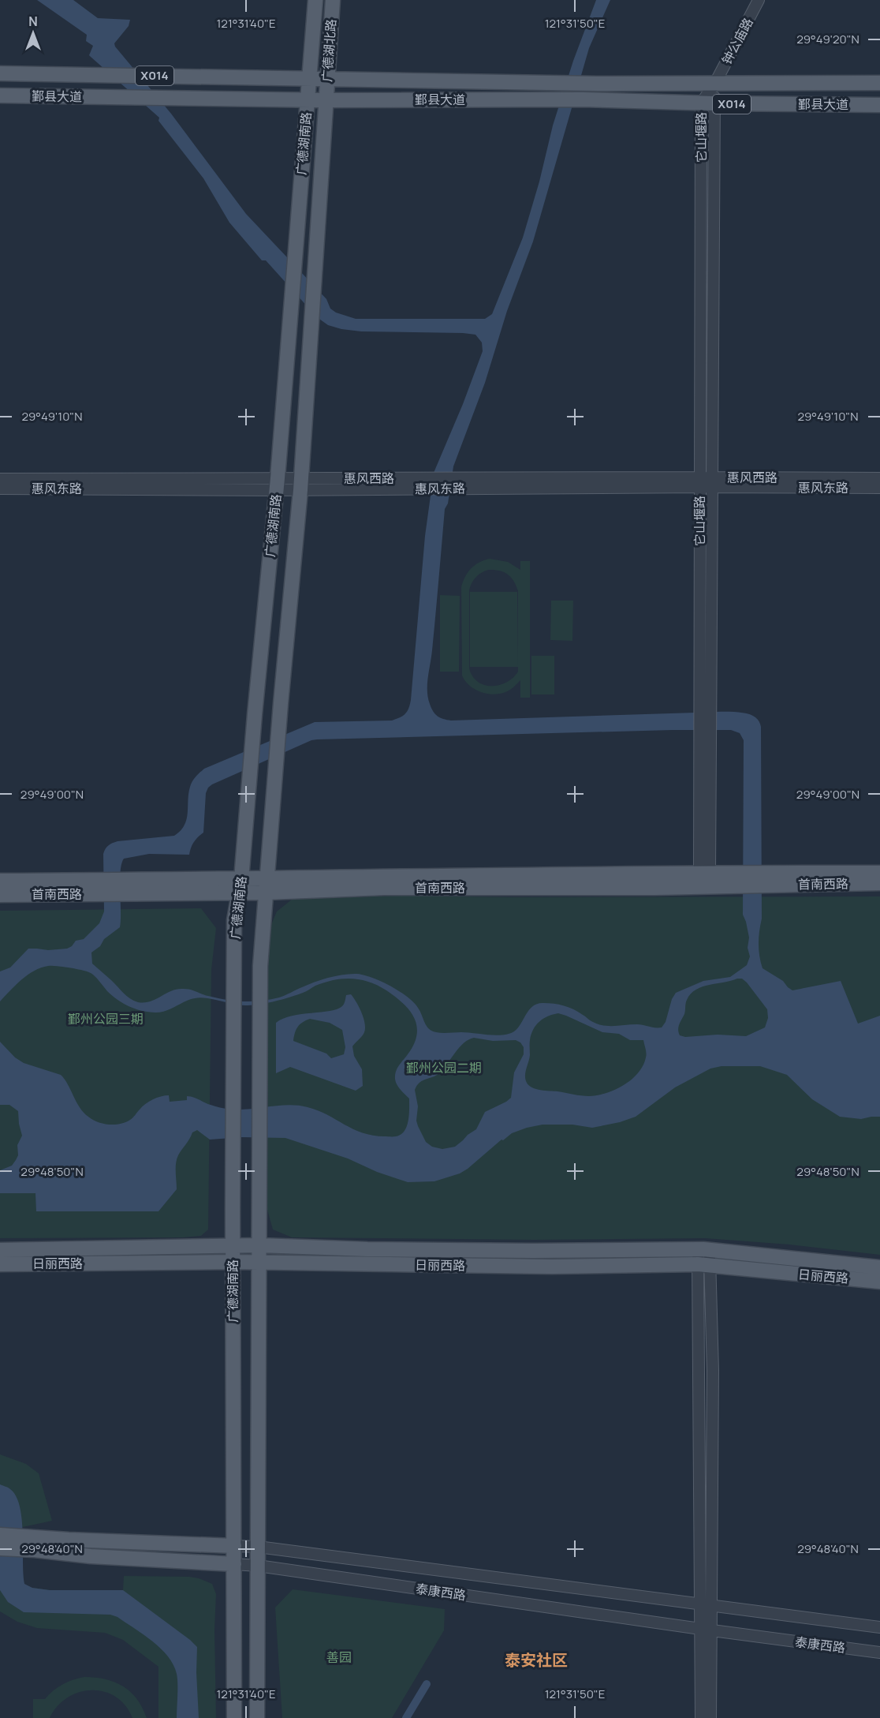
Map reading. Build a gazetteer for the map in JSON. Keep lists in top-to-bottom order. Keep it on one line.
{"streets":{"main road":["广德湖北路","X014","鄞县大道","广德湖南路","首南西路","日丽西路","泰康西路"],"street":["钟公庙路","它山堰路","惠风西路","惠风东路"]},"crossings":[["钟公庙路","鄞县大道"],["钟公庙路","它山堰路"],["广德湖北路","鄞县大道"],["广德湖北路","广德湖南路"],["鄞县大道","它山堰路"],["鄞县大道","广德湖南路"],["它山堰路","惠风西路"],["它山堰路","惠风东路"],["它山堰路","首南西路"],["广德湖南路","惠风东路"],["广德湖南路","首南西路"],["广德湖南路","日丽西路"],["广德湖南路","泰康西路"],["惠风西路","惠风东路"]],"districts":["泰安社区"],"parks":["鄞州公园三期","鄞州公园二期","善园"],"north":"top","coordinates":["121°31'40\"E","121°31'50\"E","29°49'20\"N","29°49'10\"N","29°49'00\"N","29°48'50\"N","29°48'40\"N"]}
